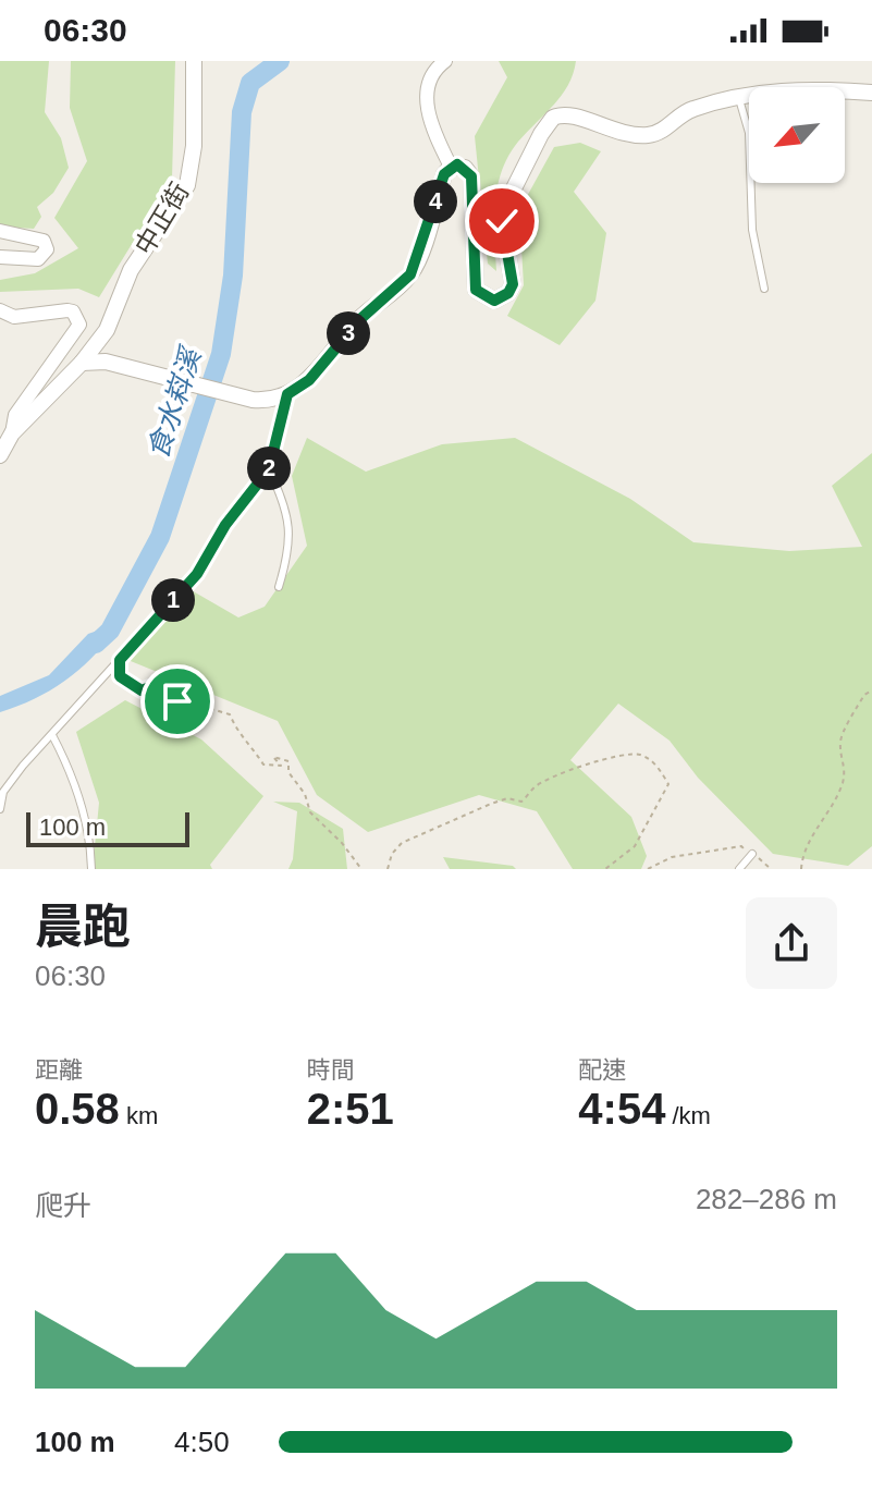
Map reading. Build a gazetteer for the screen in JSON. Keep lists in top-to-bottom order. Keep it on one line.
{"streets":{"street":["中正街"]},"water":["食水嵙溪"],"scale_bar":"100 m","north":"bottom left","page":{"status":"06:30","pins":["4","3","2","1"],"scale":"100 m","heading":["晨跑","06:30"],"stats":[["距離","0.58 km"],["時間","2:51"],["配速","4:54 /km"]],"chart":["爬升","282–286 m"],"list":[{"name":"100 m","note":"4:50"}]}}
